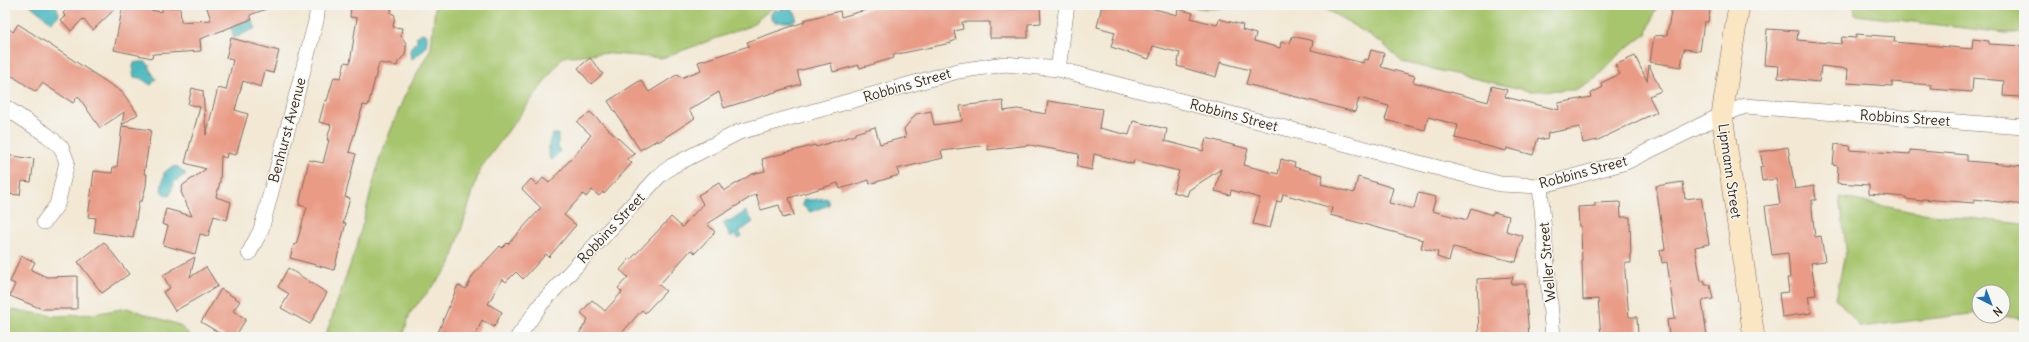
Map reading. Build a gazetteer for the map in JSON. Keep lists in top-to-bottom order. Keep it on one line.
{"streets":{"street":["Robbins Street","Benhurst Avenue","Lipmann Street","Weller Street"]},"crossings":[["Robbins Street","Lipmann Street"],["Robbins Street","Weller Street"]],"north":"bottom right"}
